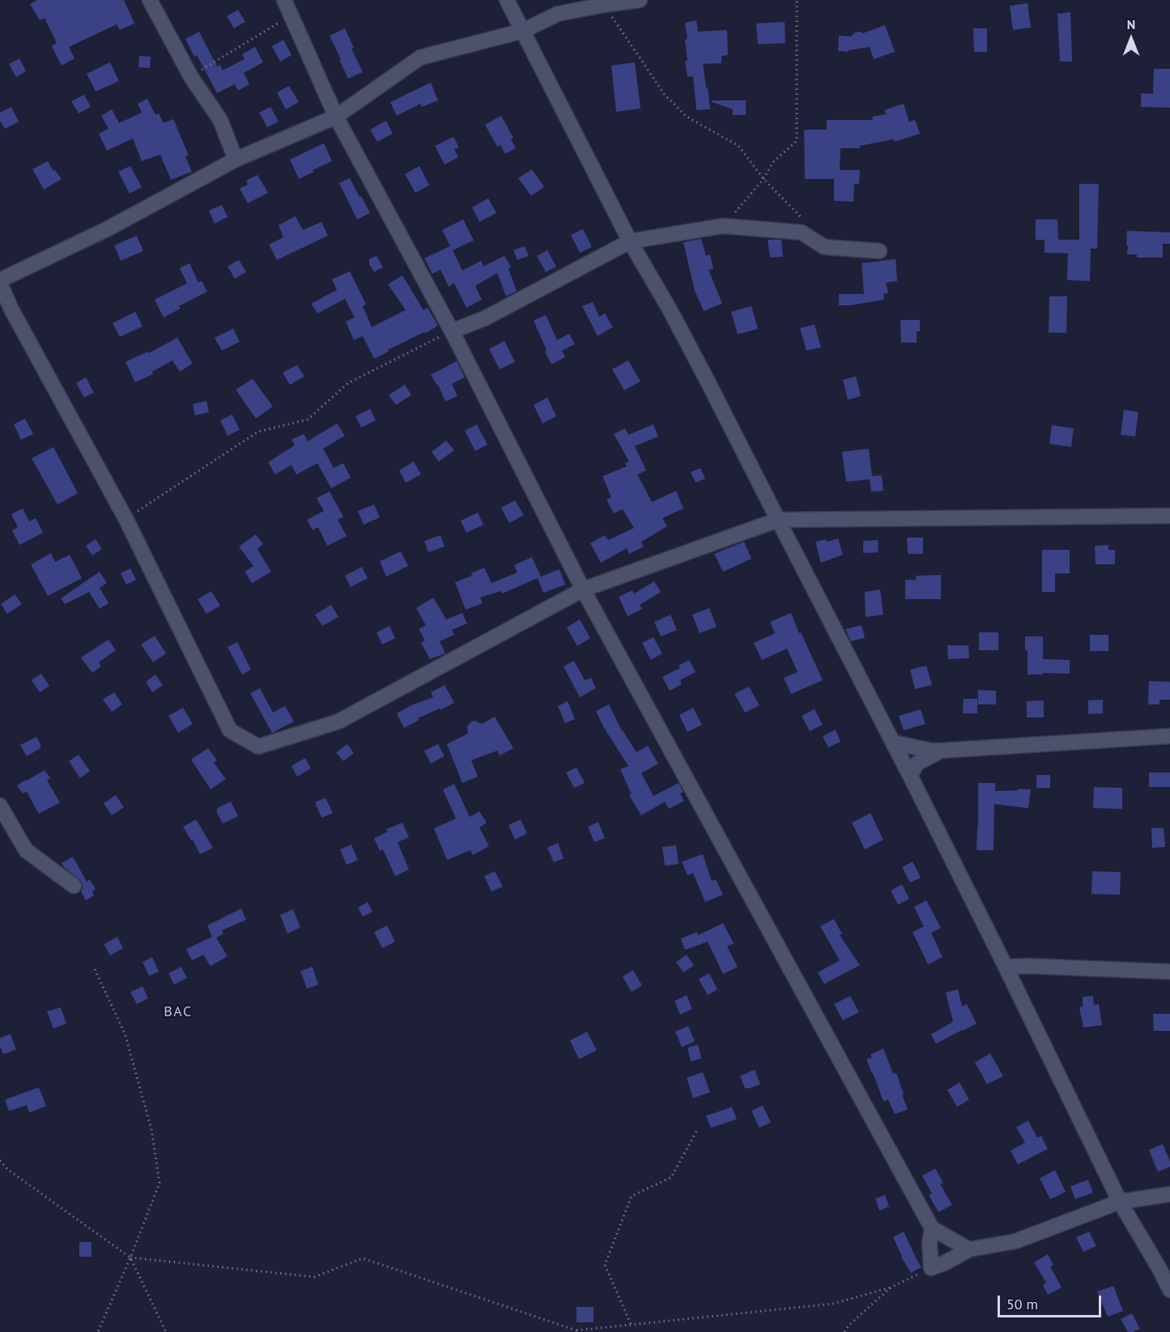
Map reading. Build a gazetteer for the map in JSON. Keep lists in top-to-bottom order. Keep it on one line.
{"districts":["BAC"],"scale_bar":"50 m","north":"top"}
